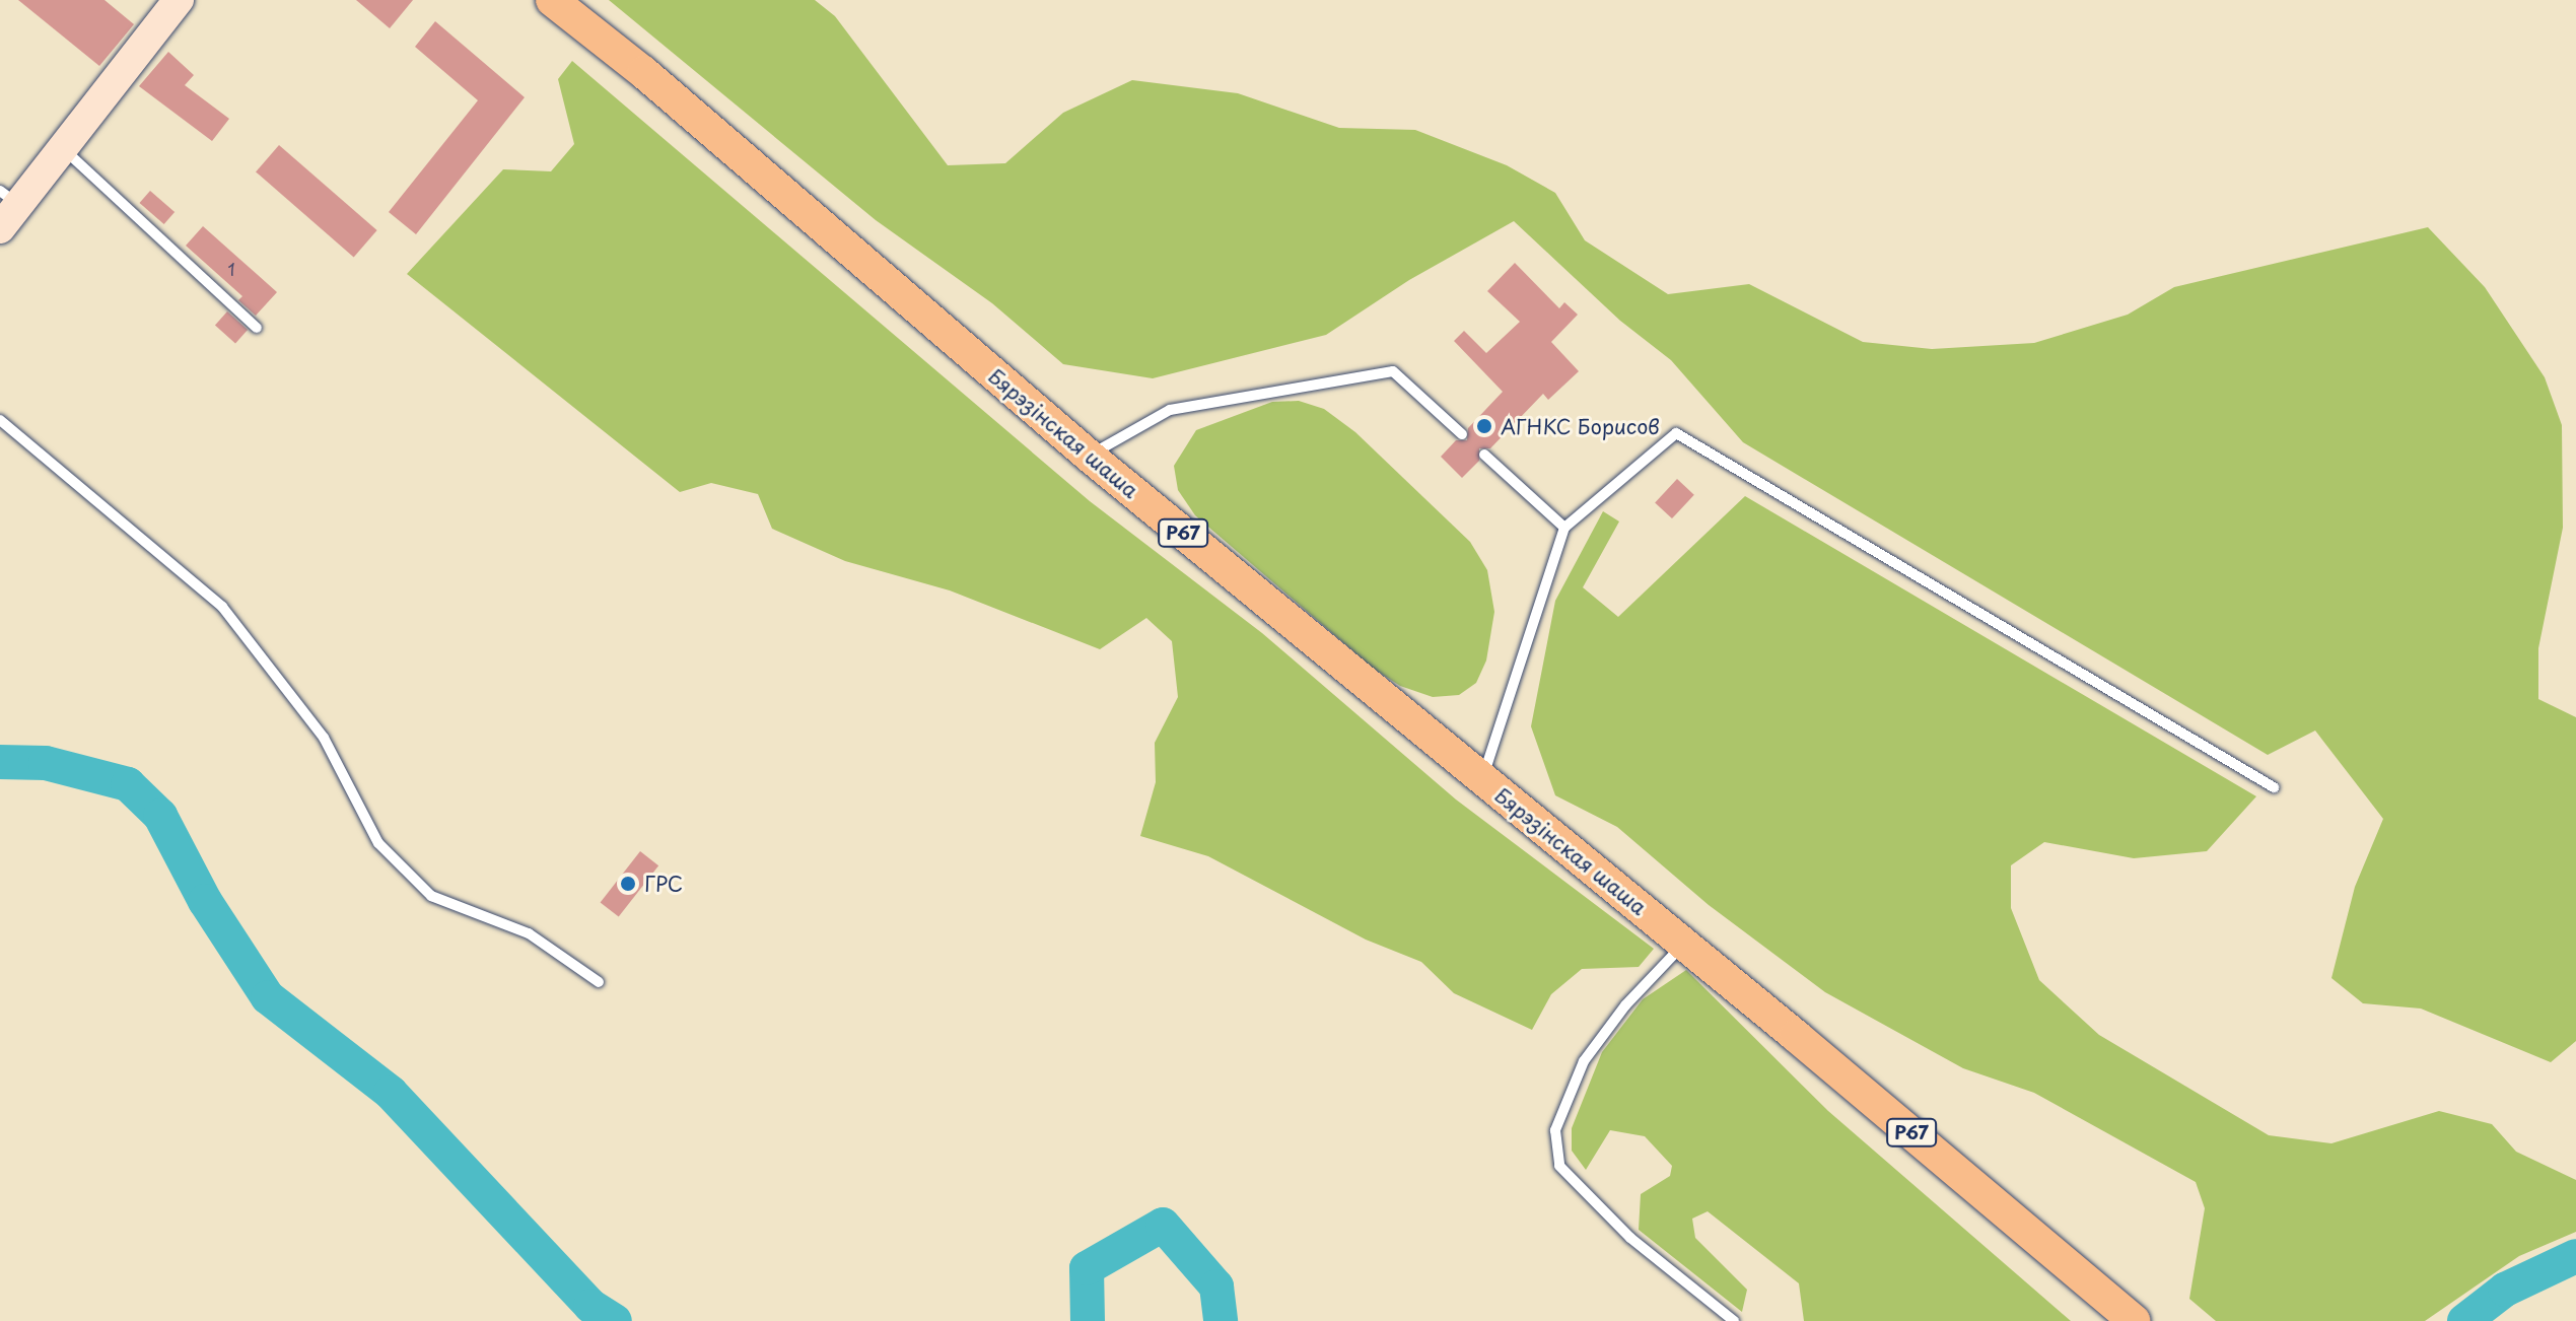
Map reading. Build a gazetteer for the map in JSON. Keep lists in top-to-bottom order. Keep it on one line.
{"streets":{"main road":["Бярэзінская шаша","Р67"]},"places":["АГНКС Борисов","ГРС"],"house_numbers":["1"]}
